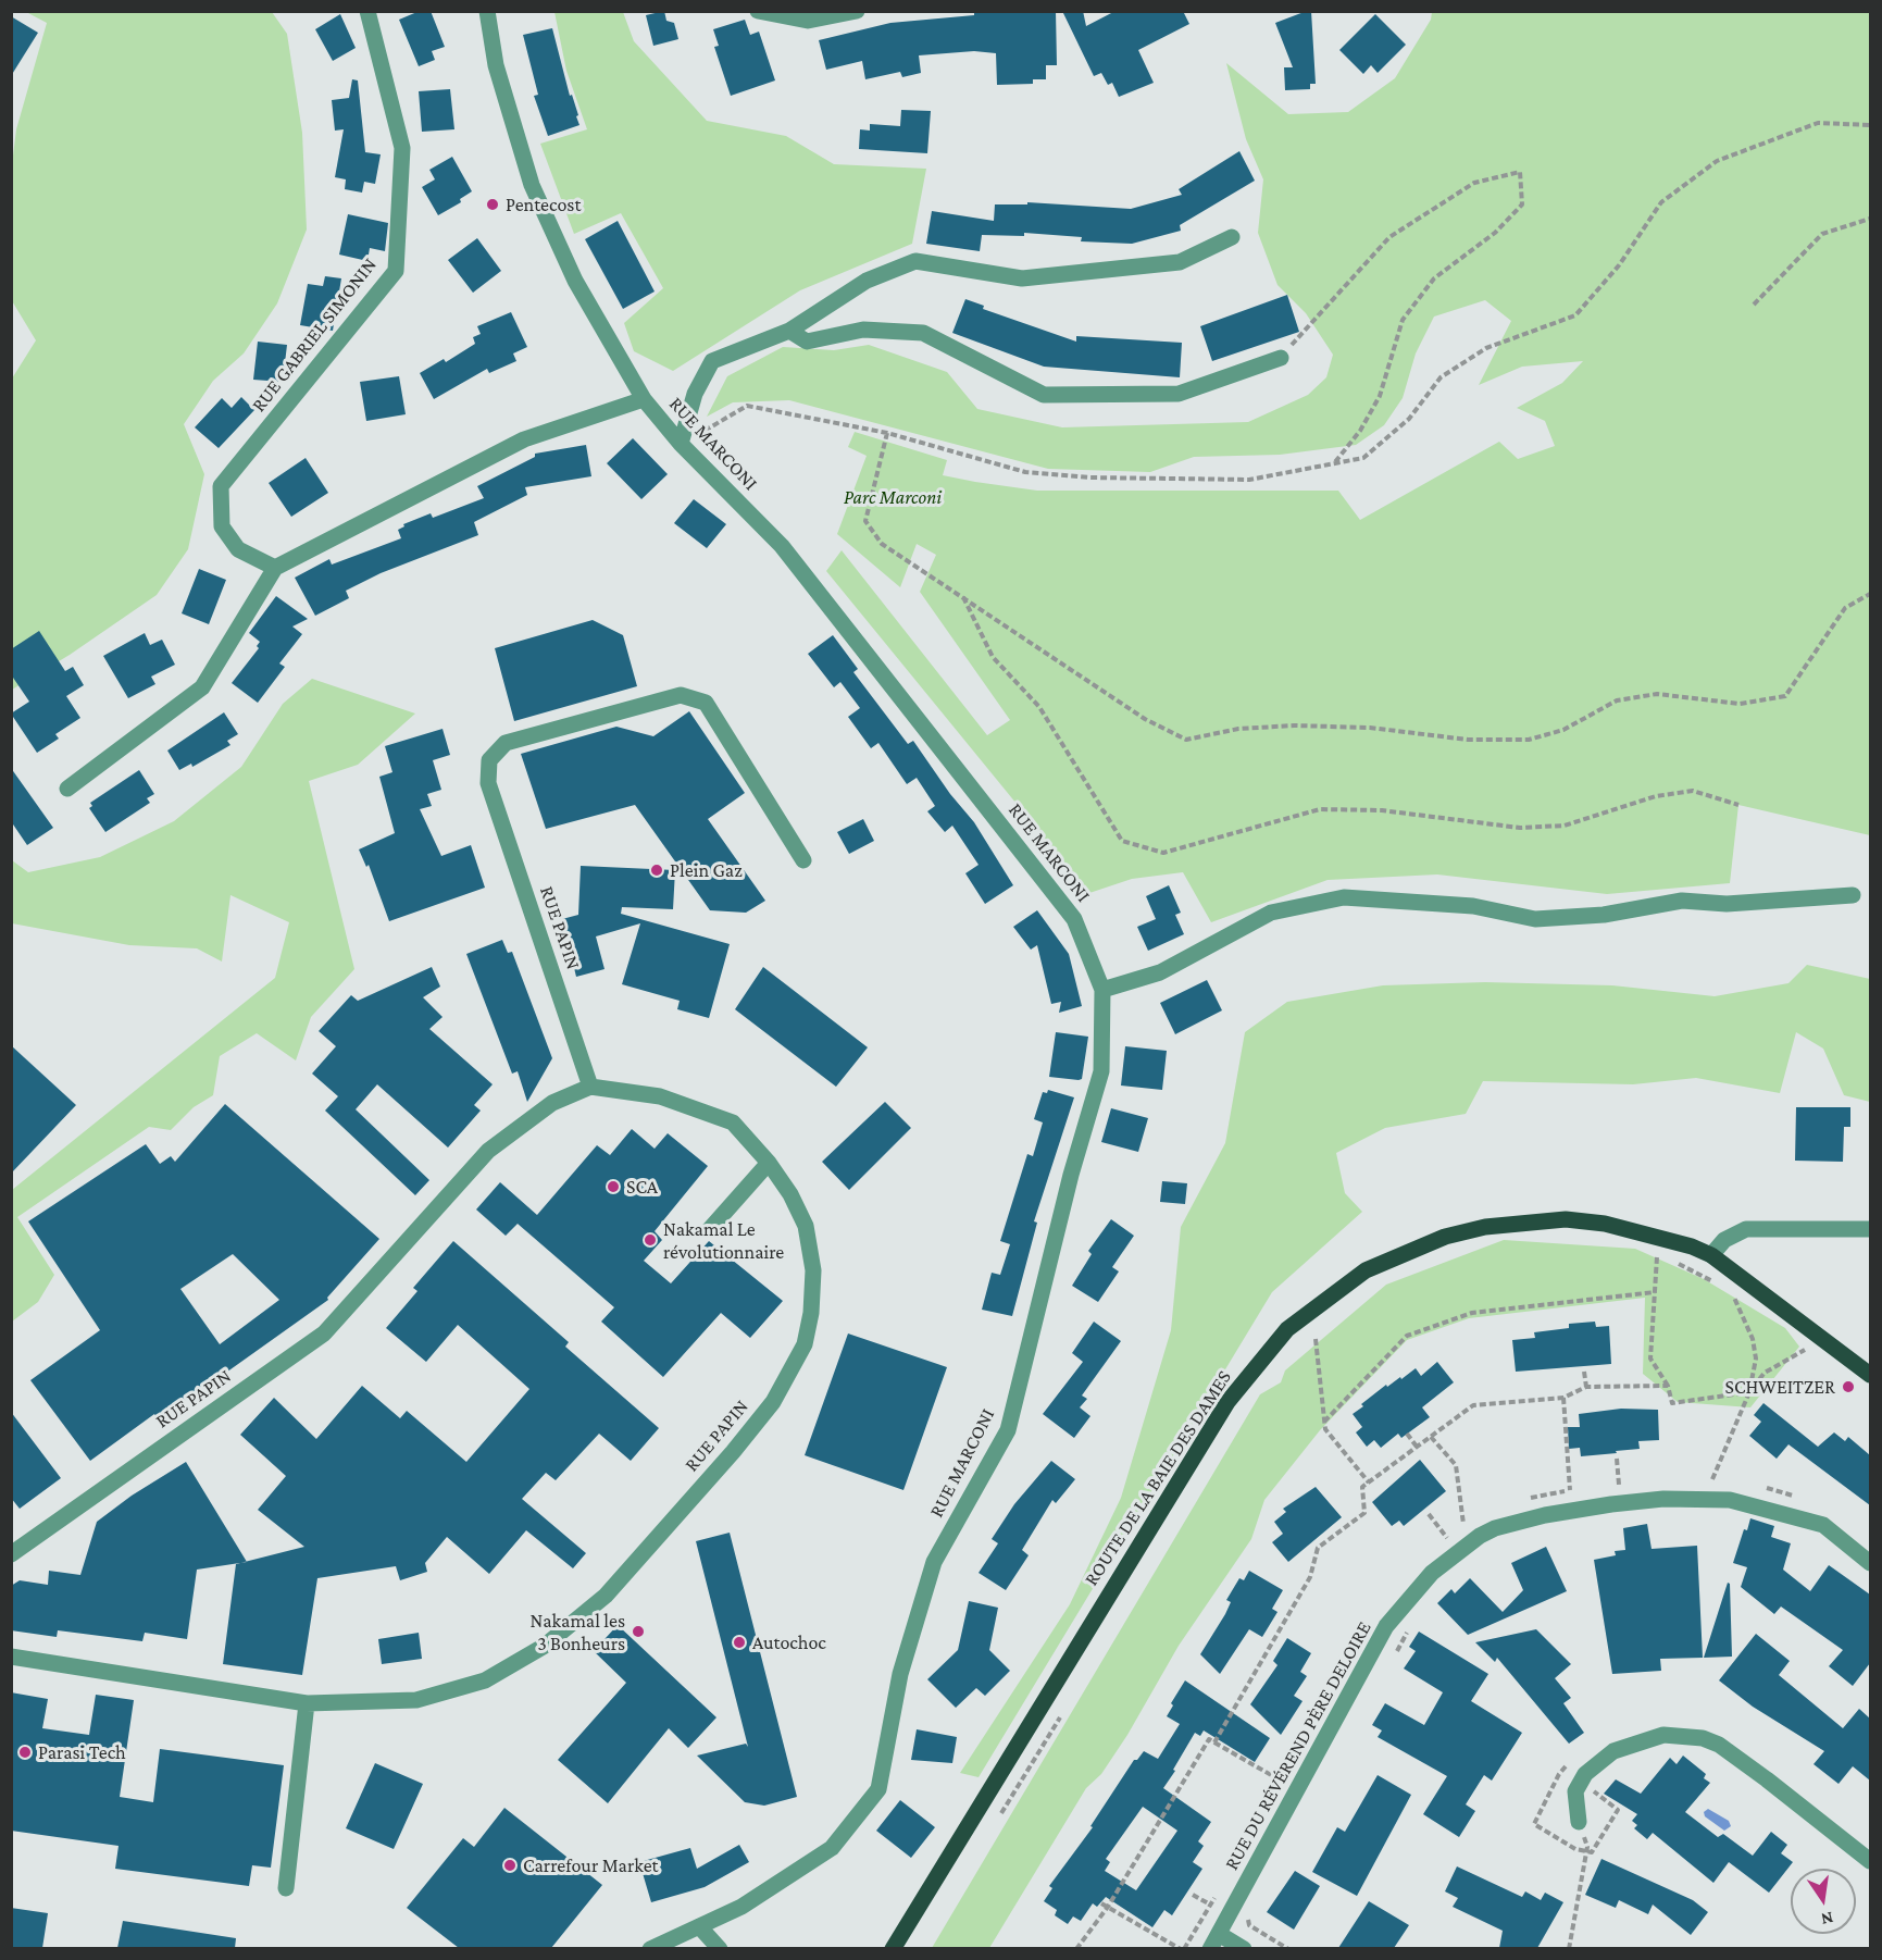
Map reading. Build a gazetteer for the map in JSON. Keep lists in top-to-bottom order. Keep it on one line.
{"streets":{"main road":["ROUTE DE LA BAIE DES DAMES"],"street":["RUE GABRIEL SIMONIN","RUE MARCONI","RUE PAPIN","RUE DU RÉVÉREND PÈRE DELOIRE"]},"parks":["Parc Marconi"],"places":["Pentecost","Plein Gaz","SCA","Nakamal Le révolutionnaire","SCHWEITZER","Nakamal les 3 Bonheurs","Autochoc","Parasi Tech","Carrefour Market"],"north":"bottom"}
